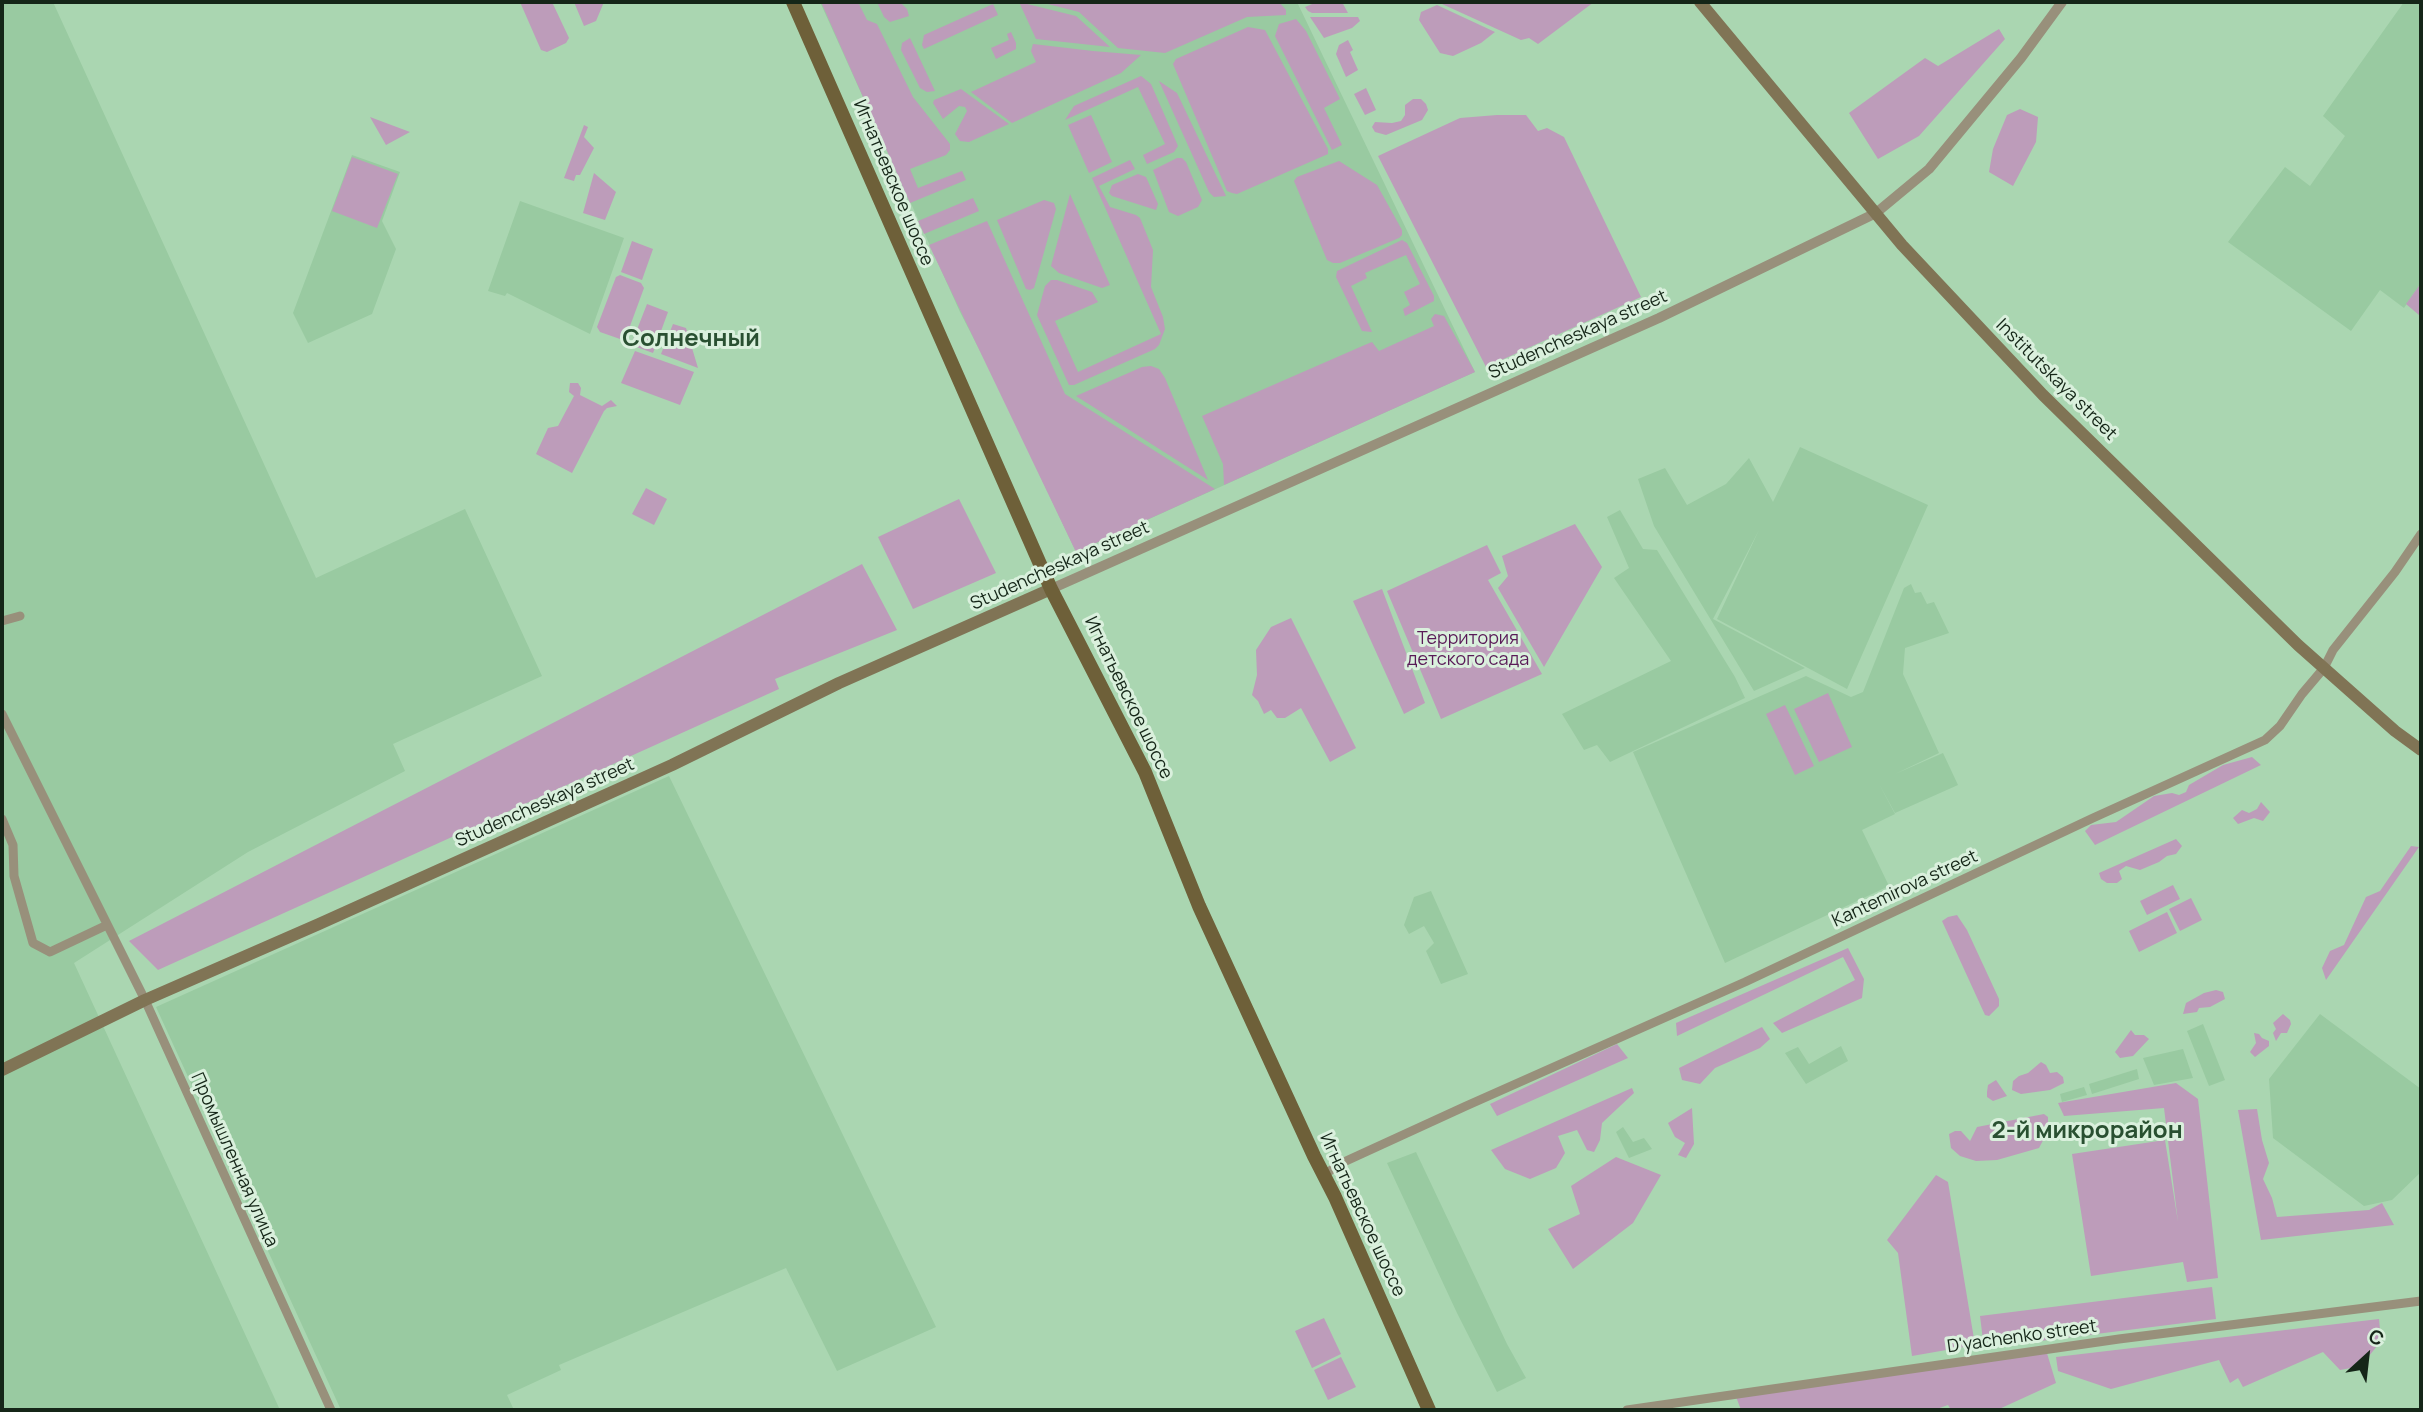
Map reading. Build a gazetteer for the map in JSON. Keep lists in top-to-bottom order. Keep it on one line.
{"streets":{"main road":["Игнатьевское шоссе","Studencheskaya street","Institutskaya street"],"street":["Kantemirova street","Промышленная улица","D'yachenko street"]},"crossings":[["Игнатьевское шоссе","Studencheskaya street"],["Игнатьевское шоссе","Kantemirova street"],["Studencheskaya street","Institutskaya street"],["Studencheskaya street","Промышленная улица"],["Institutskaya street","Kantemirova street"]],"districts":["Солнечный","2-й микрорайон"],"parks":["Территория детского сада"],"north":"top right"}
